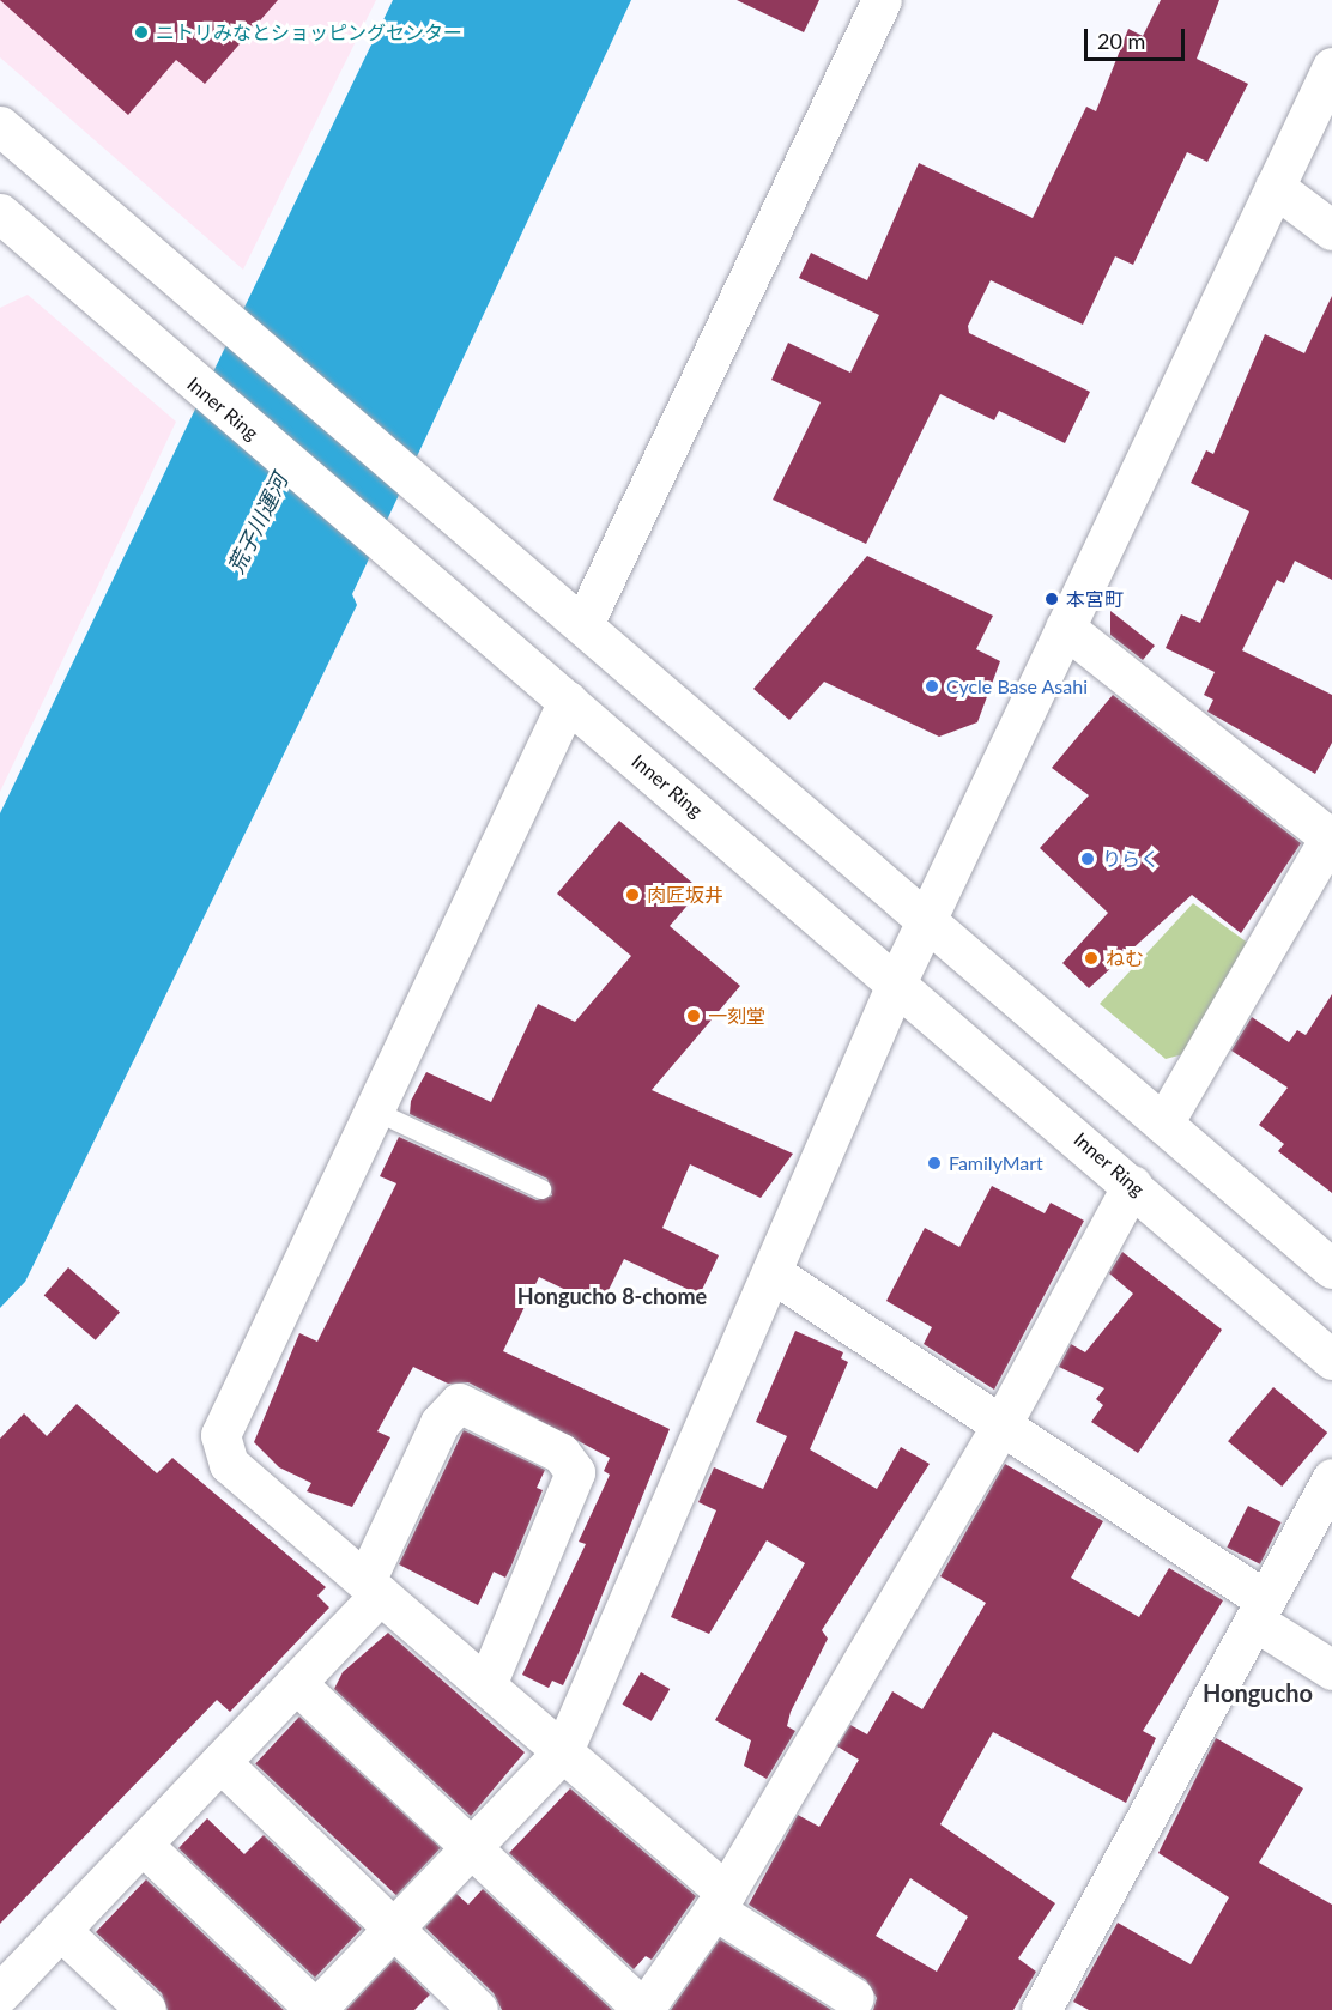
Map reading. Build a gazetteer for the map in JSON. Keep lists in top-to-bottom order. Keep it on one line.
{"streets":{"street":["Inner Ring"]},"districts":["Hongucho 8-chome","Hongucho"],"water":["荒子川運河"],"places":["ニトリみなとショッピングセンター","本宮町","Cycle Base Asahi","りらく","肉匠坂井","ねむ","一刻堂","FamilyMart"],"scale_bar":"20 m"}
